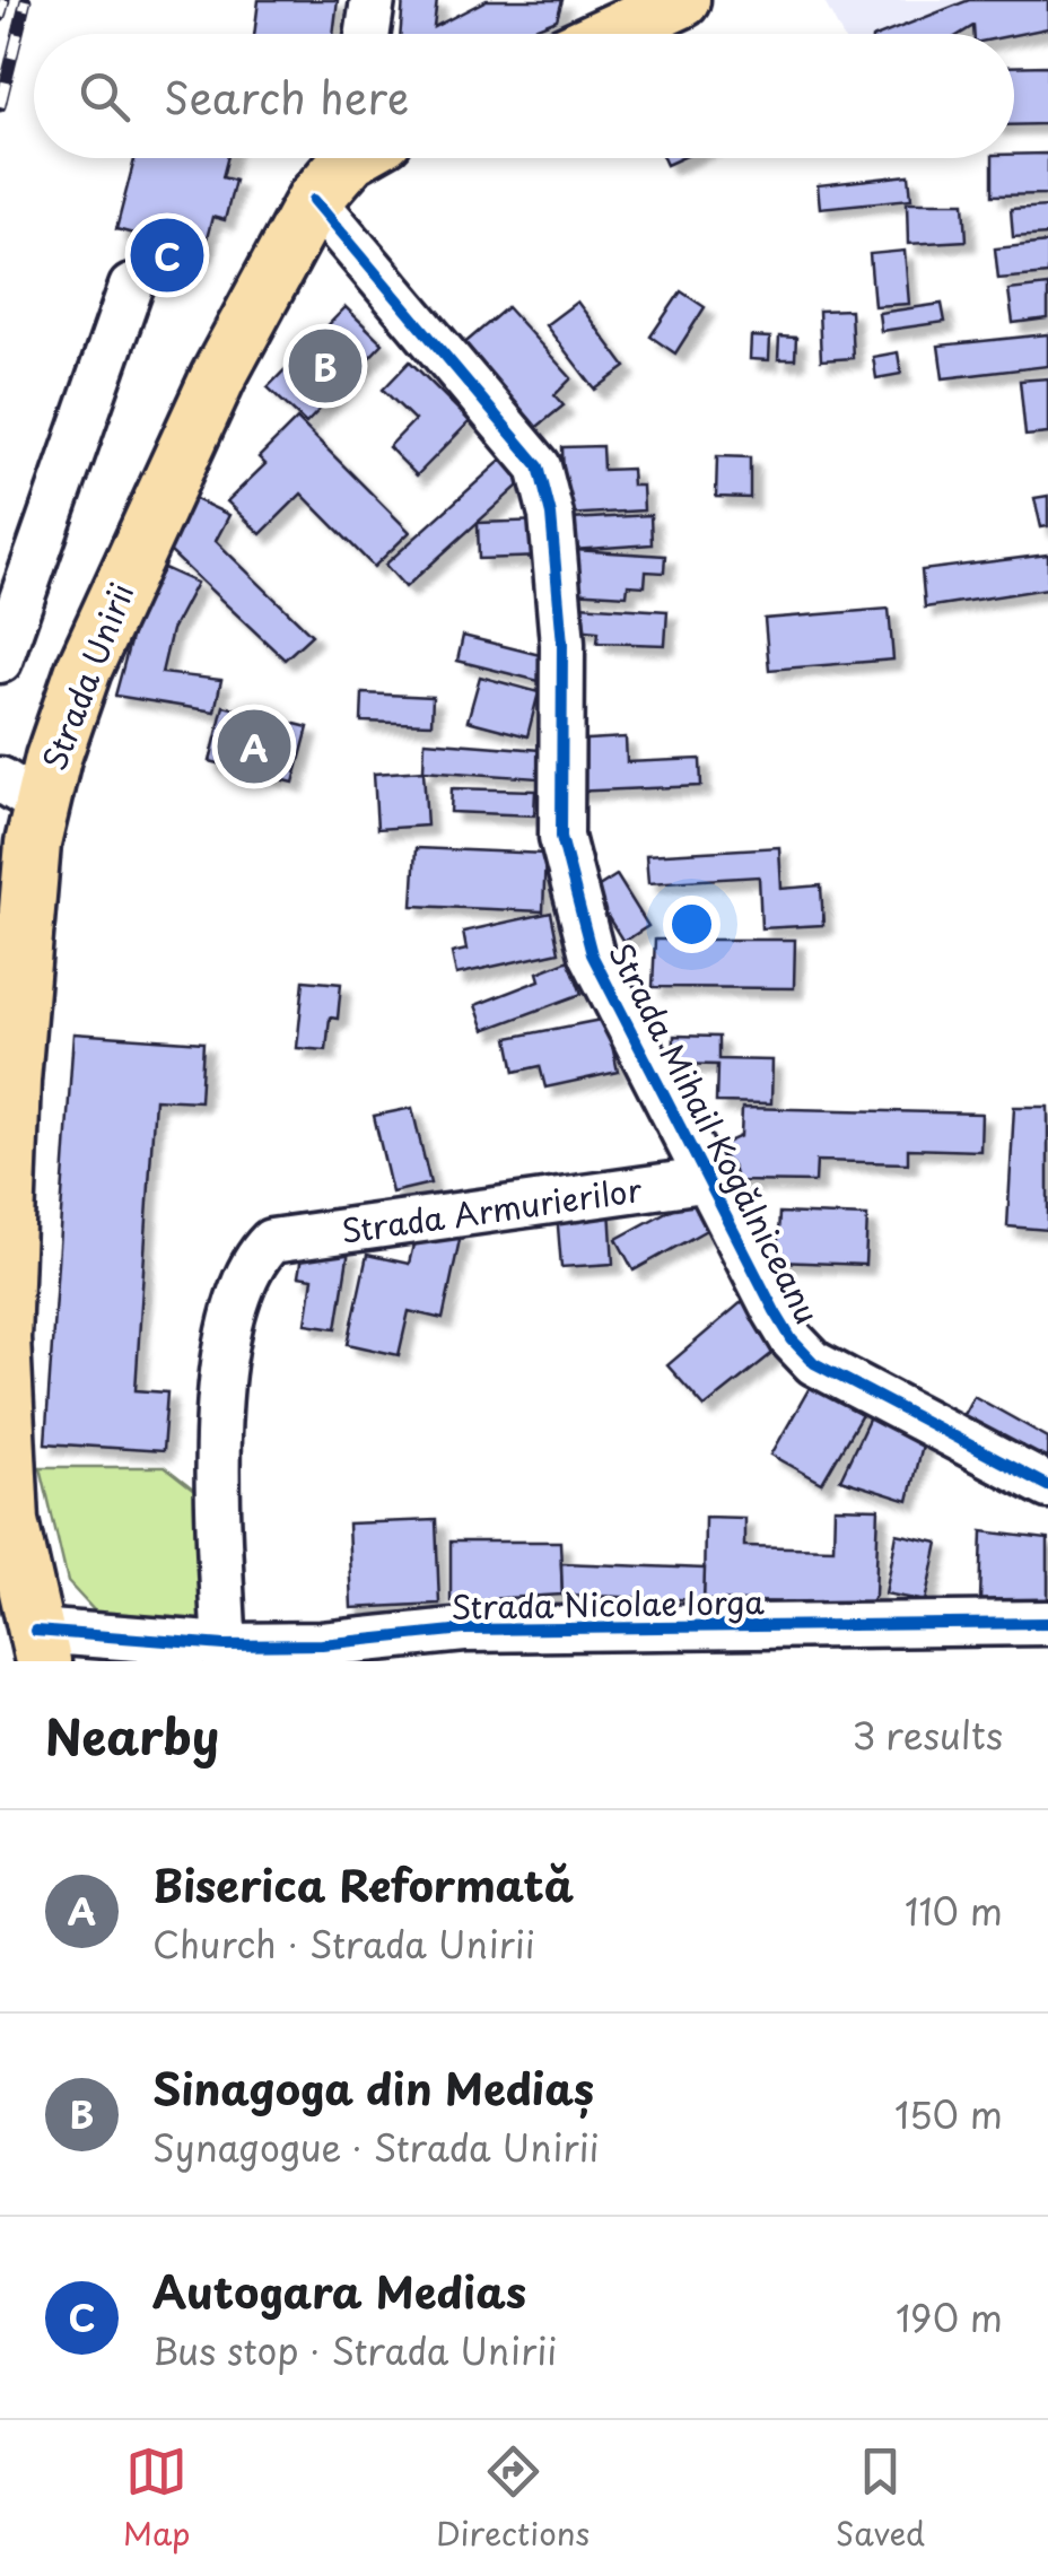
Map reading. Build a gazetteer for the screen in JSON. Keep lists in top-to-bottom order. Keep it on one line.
{"streets":{"main road":["Strada Unirii"],"street":["Strada Mihail Kogălniceanu","Strada Armurierilor","Strada Nicolae Iorga"]},"crossings":[["Strada Unirii","Strada Mihail Kogălniceanu"],["Strada Unirii","Strada Nicolae Iorga"],["Strada Mihail Kogălniceanu","Strada Armurierilor"],["Strada Armurierilor","Strada Nicolae Iorga"]],"page":{"search":"Search here","pins":["C","B","A"],"heading":["Nearby","3 results"],"list":[{"mark":"A","name":"Biserica Reformată","note":"Church · Strada Unirii","value":"110 m"},{"mark":"B","name":"Sinagoga din Mediaș","note":"Synagogue · Strada Unirii","value":"150 m"},{"mark":"C","name":"Autogara Medias","note":"Bus stop · Strada Unirii","value":"190 m"}],"nav":["Map","Directions","Saved"]}}
